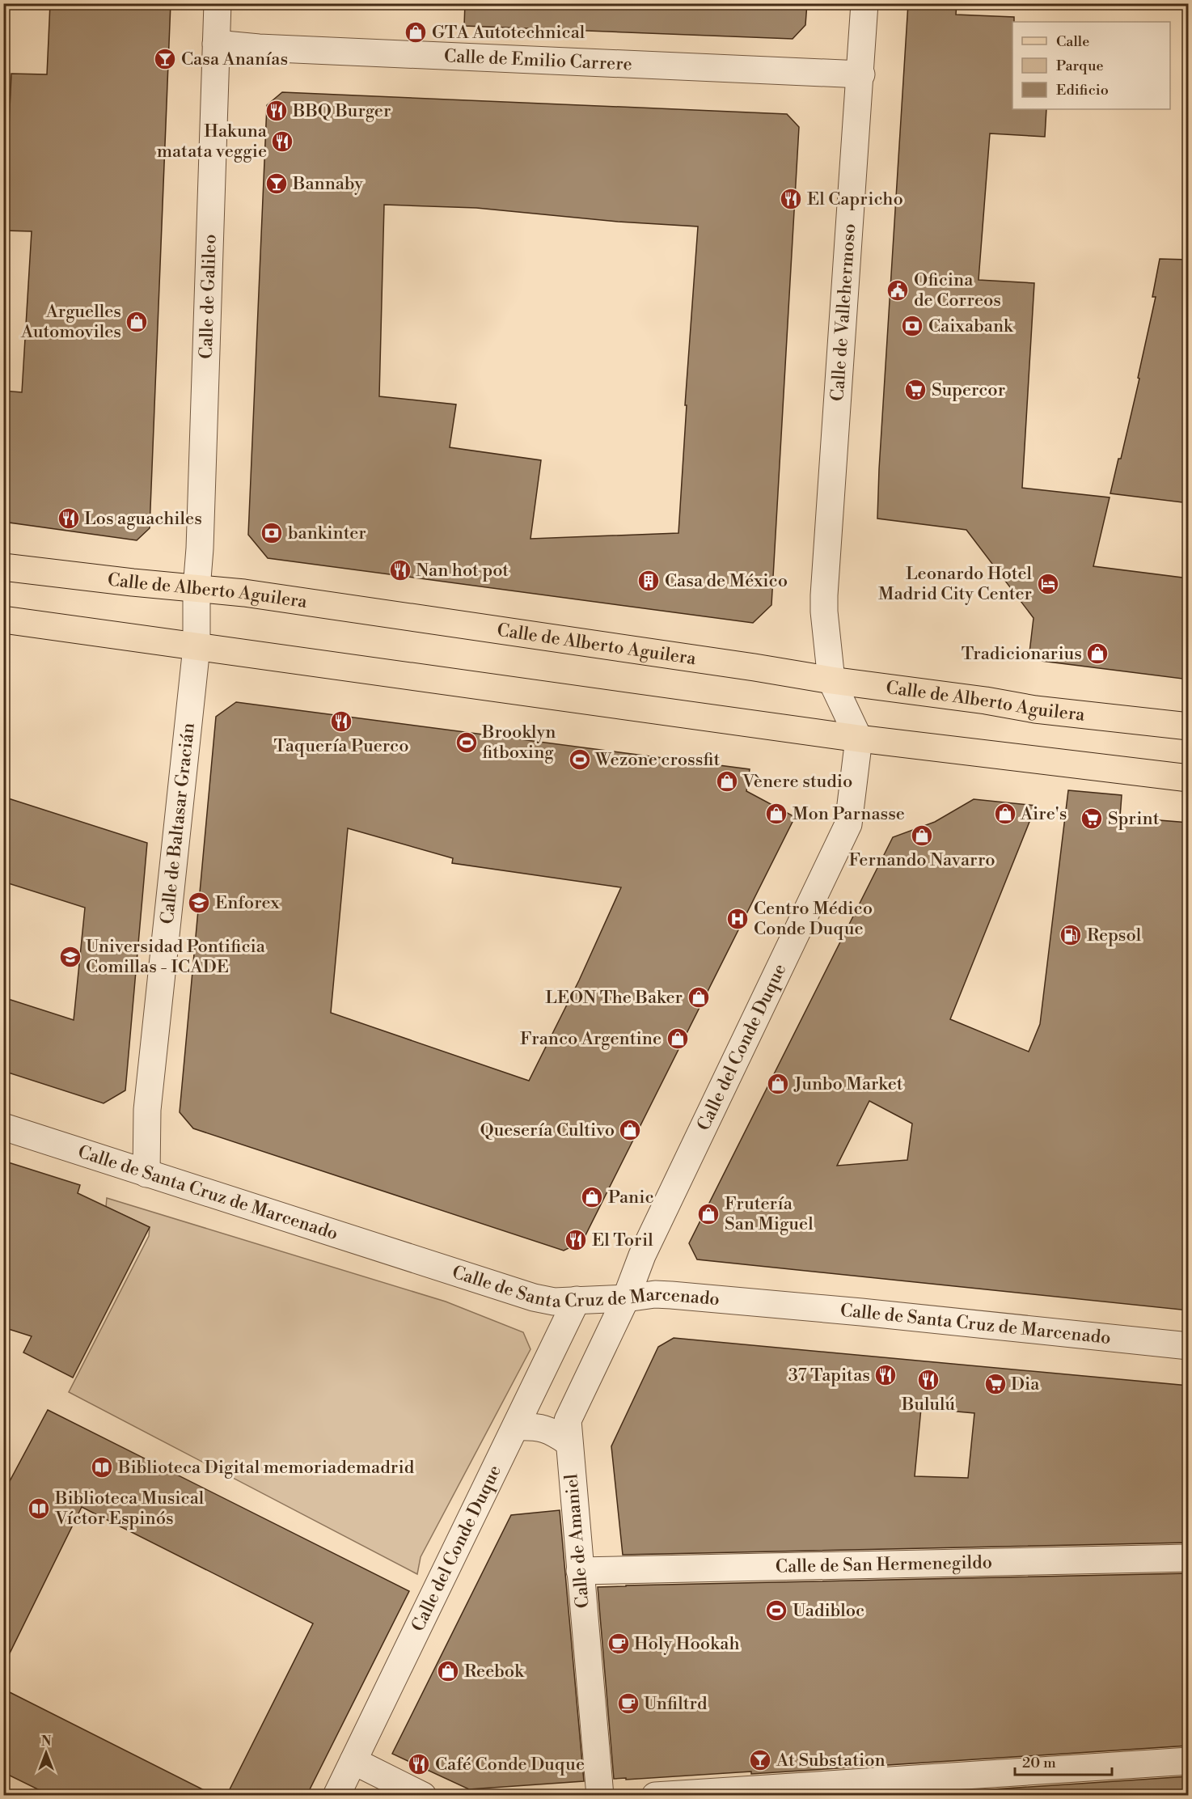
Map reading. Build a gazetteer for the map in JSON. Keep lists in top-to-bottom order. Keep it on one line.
{"streets":{"main road":["Calle de Alberto Aguilera"],"street":["Calle de Emilio Carrere","Calle de Galileo","Calle de Vallehermoso","Calle de Baltasar Gracián","Calle del Conde Duque","Calle de Santa Cruz de Marcenado","Calle de Amaniel","Calle de San Hermenegildo"]},"crossings":[["Calle de Emilio Carrere","Calle de Galileo"],["Calle de Emilio Carrere","Calle de Vallehermoso"],["Calle de Galileo","Calle de Alberto Aguilera"],["Calle de Galileo","Calle de Baltasar Gracián"],["Calle de Vallehermoso","Calle de Alberto Aguilera"],["Calle de Vallehermoso","Calle del Conde Duque"],["Calle de Alberto Aguilera","Calle de Baltasar Gracián"],["Calle de Baltasar Gracián","Calle de Santa Cruz de Marcenado"],["Calle del Conde Duque","Calle de Santa Cruz de Marcenado"],["Calle del Conde Duque","Calle de Amaniel"],["Calle de Santa Cruz de Marcenado","Calle de Amaniel"],["Calle de Amaniel","Calle de San Hermenegildo"]],"places":{"shop":["GTA Autotechnical","Arguelles Automoviles","Tradicionarius","Vènere studio","Mon Parnasse","Aire's","Fernando Navarro","LEON The Baker","Franco Argentine","Junbo Market","Quesería Cultivo","Panic","Frutería San Miguel","Reebok"],"bar":["Casa Ananías","Bannaby","At Substation"],"restaurant":["BBQ Burger","Hakuna matata veggie","El Capricho","Los aguachiles","Nan hot pot","Taquería Puerco","El Toril","37 Tapitas","Bululú","Café Conde Duque"],"public building":["Oficina de Correos"],"bank":["Caixabank","bankinter"],"supermarket":["Supercor","Sprint","Dia"],"building":["Casa de México"],"hotel":["Leonardo Hotel Madrid City Center"],"sports":["Brooklyn fitboxing","Wezone crossfit","Uadibloc"],"school or university":["Enforex","Universidad Pontificia Comillas - ICADE"],"hospital":["Centro Médico Conde Duque"],"fuel station":["Repsol"],"library":["Biblioteca Digital memoriademadrid","Biblioteca Musical Víctor Espinós"],"cafe":["Holy Hookah","Unfiltrd"]},"legend":["Calle","Parque","Edificio"],"scale_bar":"20 m","north":"top"}
